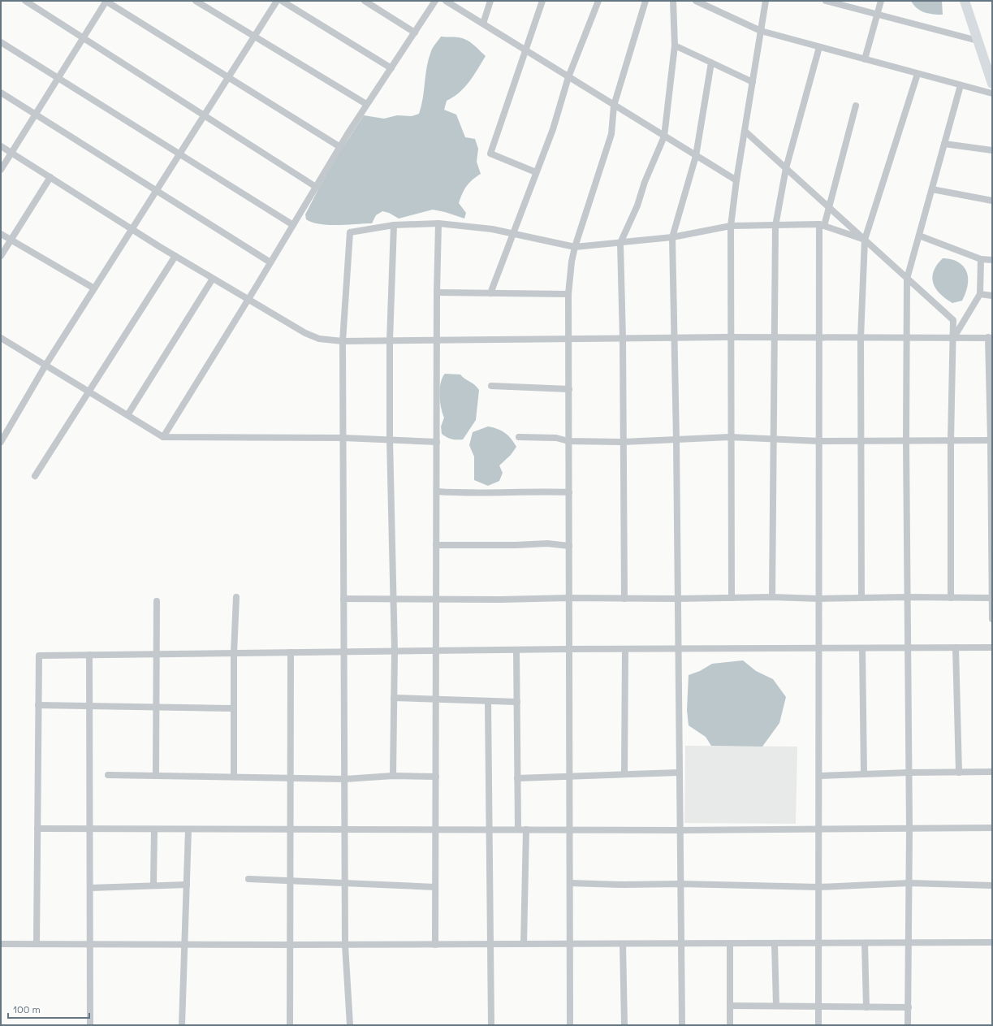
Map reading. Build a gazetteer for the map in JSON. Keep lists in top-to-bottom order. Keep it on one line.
{"scale_bar":"100 m"}
